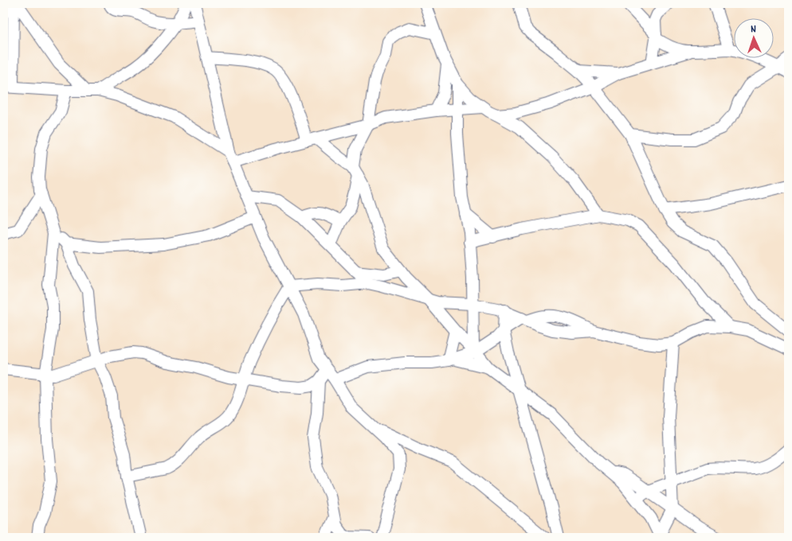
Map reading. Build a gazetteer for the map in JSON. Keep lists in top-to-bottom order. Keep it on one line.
{"north":"top"}
